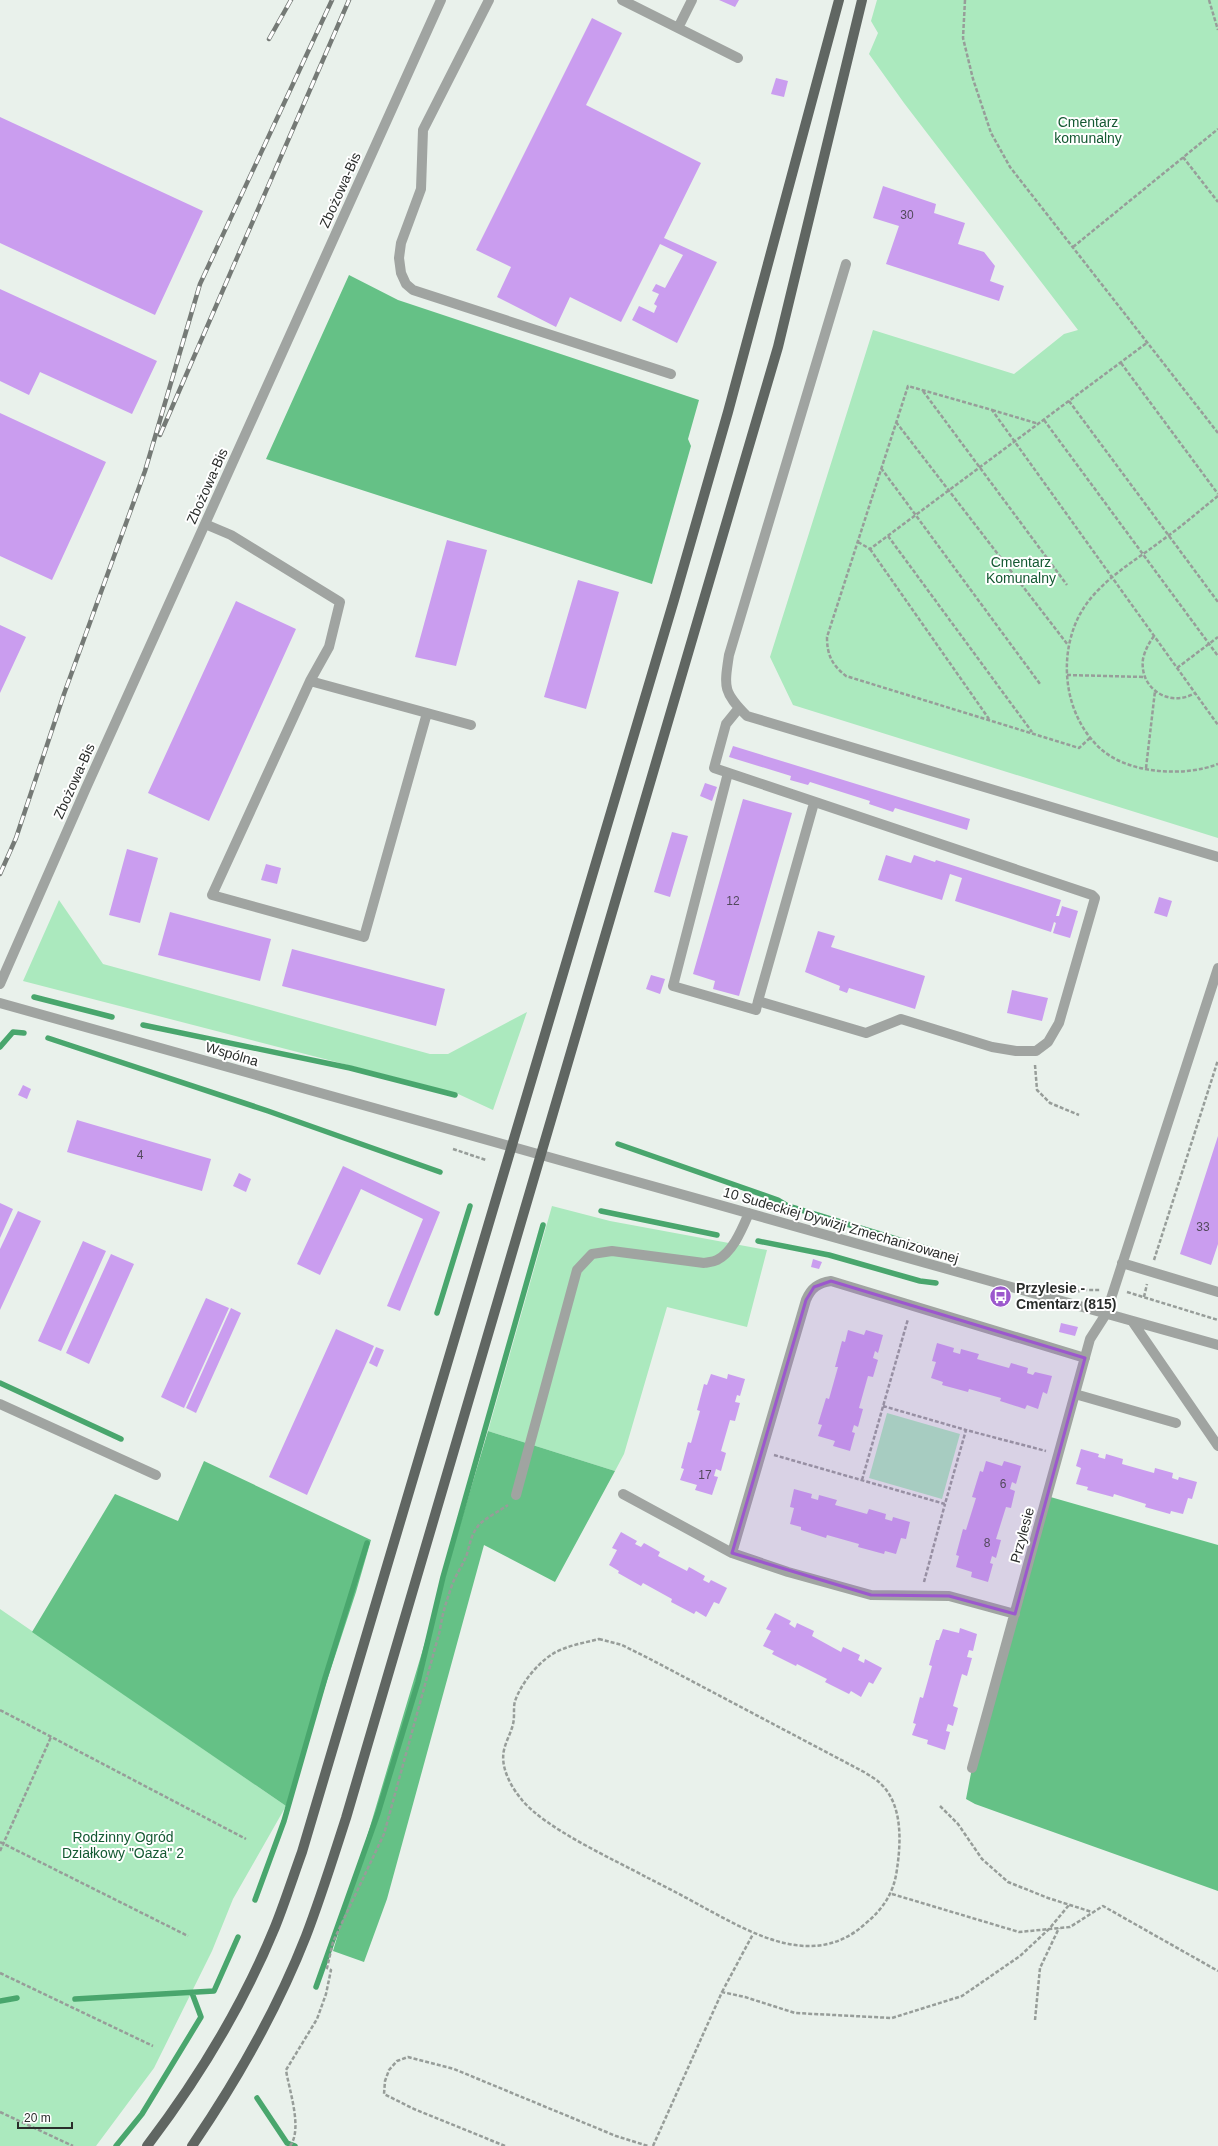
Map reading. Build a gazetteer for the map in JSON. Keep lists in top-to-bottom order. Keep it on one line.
{"streets":{"street":["Zbożowa-Bis","Wspólna","10 Sudeckiej Dywizji Zmechanizowanej","Przylesie"]},"crossings":[["Wspólna","10 Sudeckiej Dywizji Zmechanizowanej"],["10 Sudeckiej Dywizji Zmechanizowanej","Przylesie"]],"parks":["Cmentarz komunalny","Cmentarz Komunalny","Rodzinny Ogród Działkowy \"Oaza\" 2"],"places":{"bus stop":["Przylesie - Cmentarz (815)"]},"house_numbers":["30","12","4","33","17","6","8"],"scale_bar":"20 m"}
